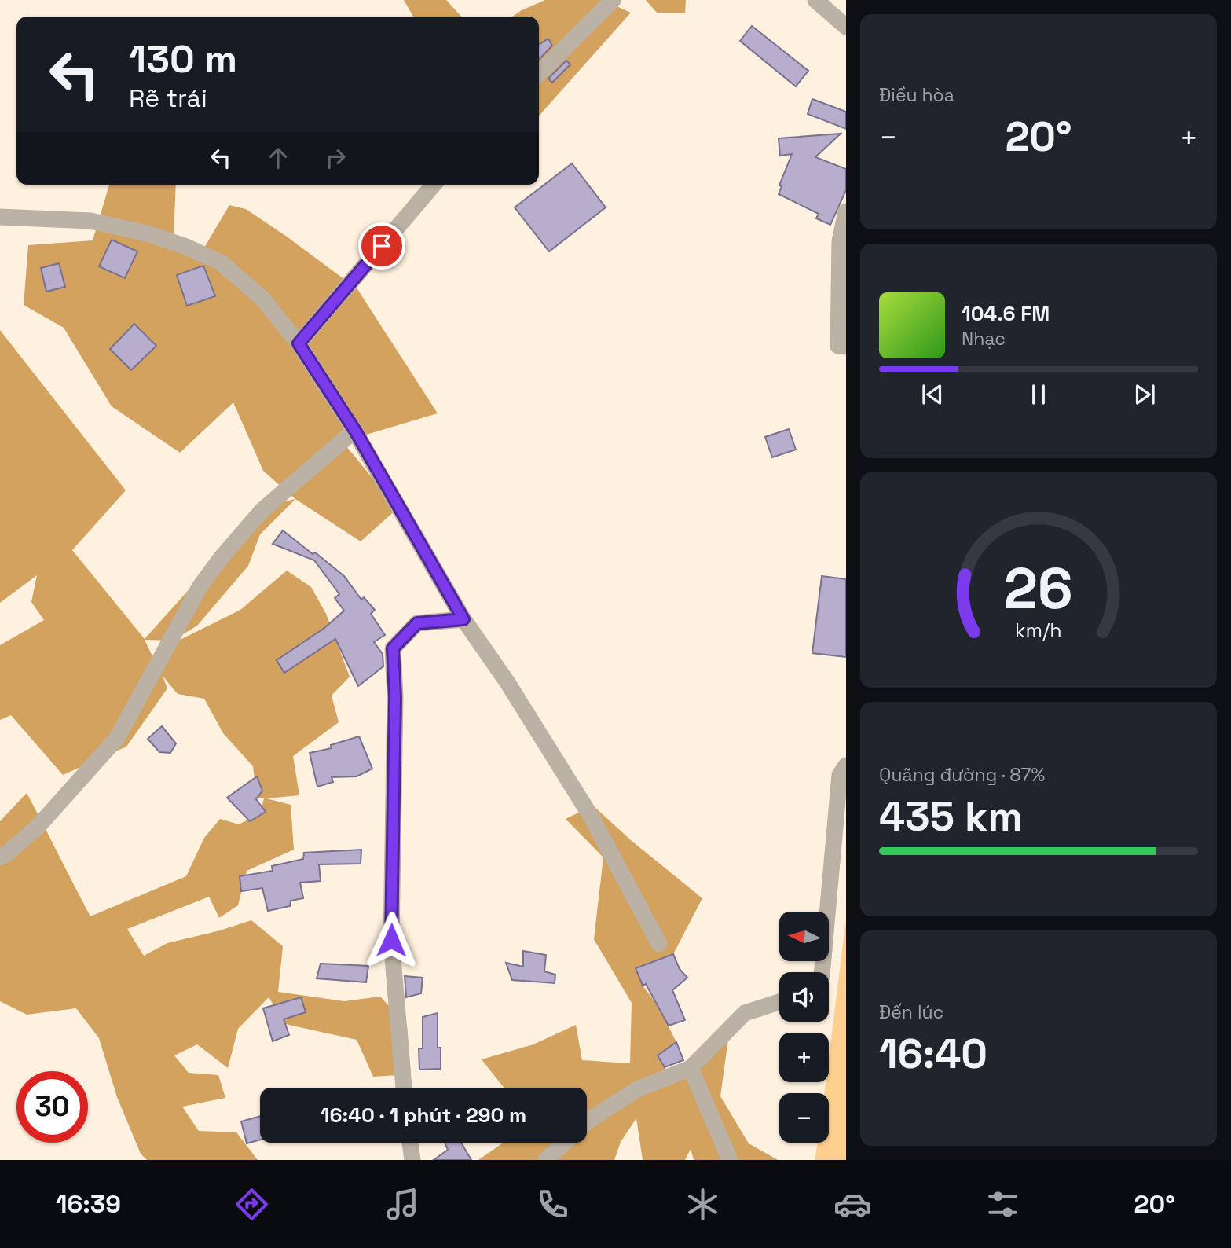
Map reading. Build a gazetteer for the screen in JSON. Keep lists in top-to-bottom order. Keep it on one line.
{"north":"left","page":{"tile":["Điều hòa",["Quãng đường · 87%","435 km"],["Đến lúc","16:40"]],"turn":["130 m","Rẽ trái"],"heat":["−","20°","+"],"song":["104.6 FM","Nhạc"],"map_buttons":["+","−"],"limit":"30","trip":"16:40 · 1 phút · 290 m","tabs":["16:39","20°"],"gauge":["26","km/h"]}}
